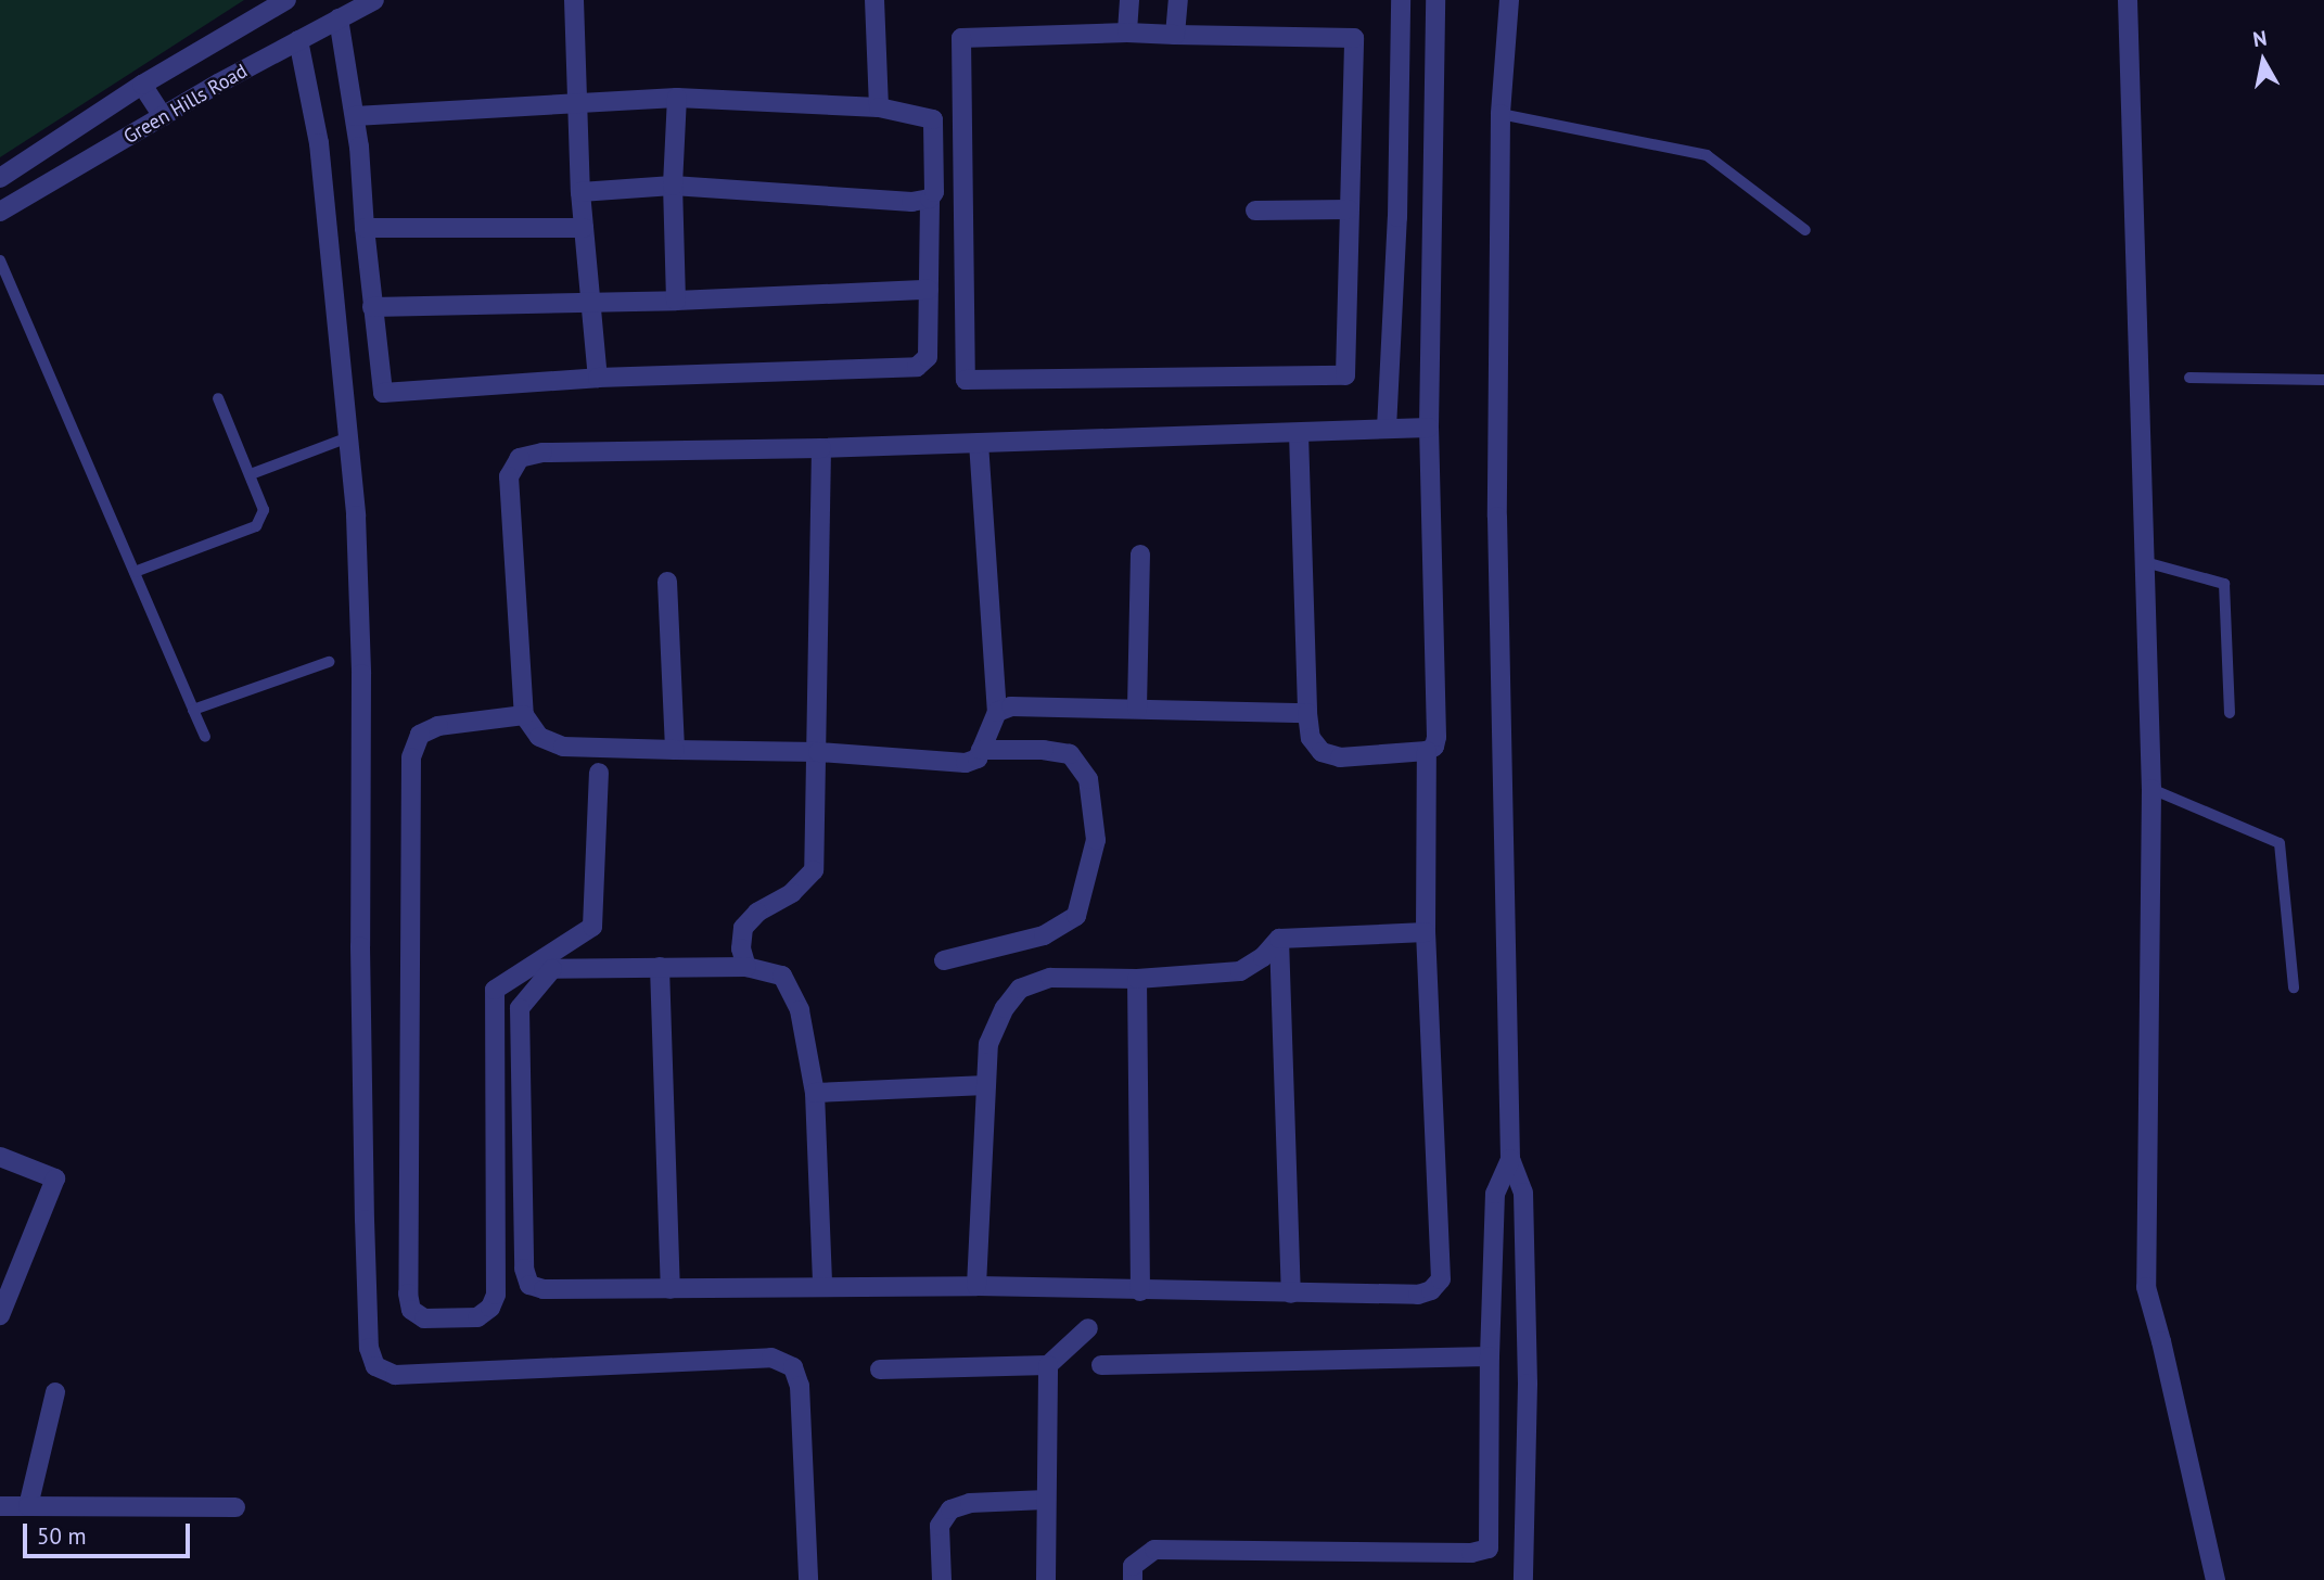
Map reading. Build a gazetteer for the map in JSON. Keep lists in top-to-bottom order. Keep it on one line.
{"streets":{"street":["Green Hills Road"]},"scale_bar":"50 m","north":"top"}
